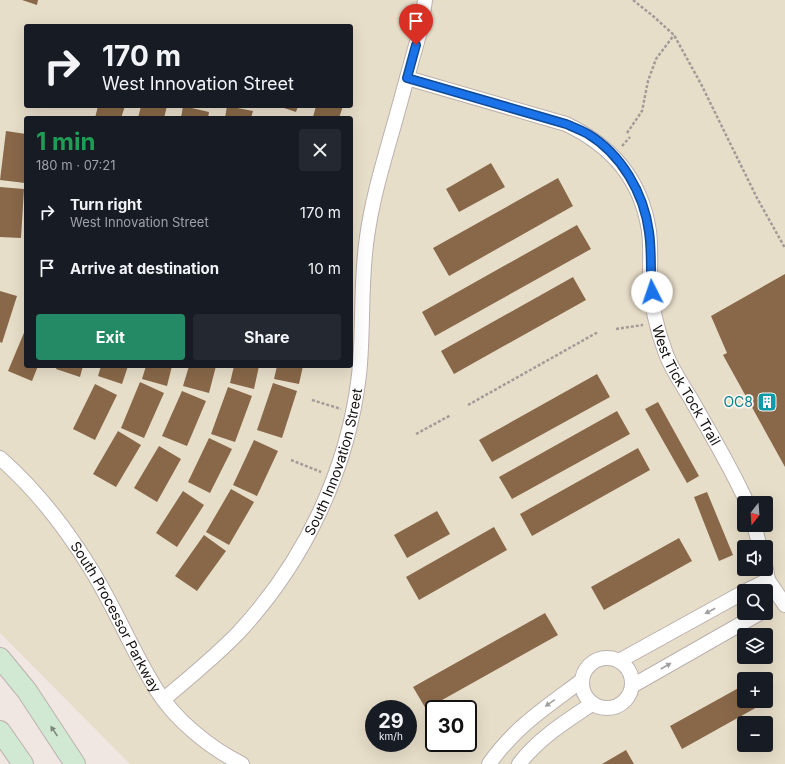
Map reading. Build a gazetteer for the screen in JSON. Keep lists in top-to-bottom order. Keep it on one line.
{"streets":{"street":["West Tick Tock Trail","South Innovation Street","South Processor Parkway"]},"crossings":[["West Tick Tock Trail","South Innovation Street"],["South Innovation Street","South Processor Parkway"]],"places":{"building":["OC8"]},"north":"bottom","page":{"turn":["170 m","West Innovation Street"],"heading":["1 min","180 m · 07:21"],"list":[{"name":"Turn right","note":"West Innovation Street","value":"170 m"},{"name":"Arrive at destination","value":"10 m"}],"buttons":["Exit","Share"],"map_buttons":["+","−"],"speed":"29 km/h","limit":"30"}}
